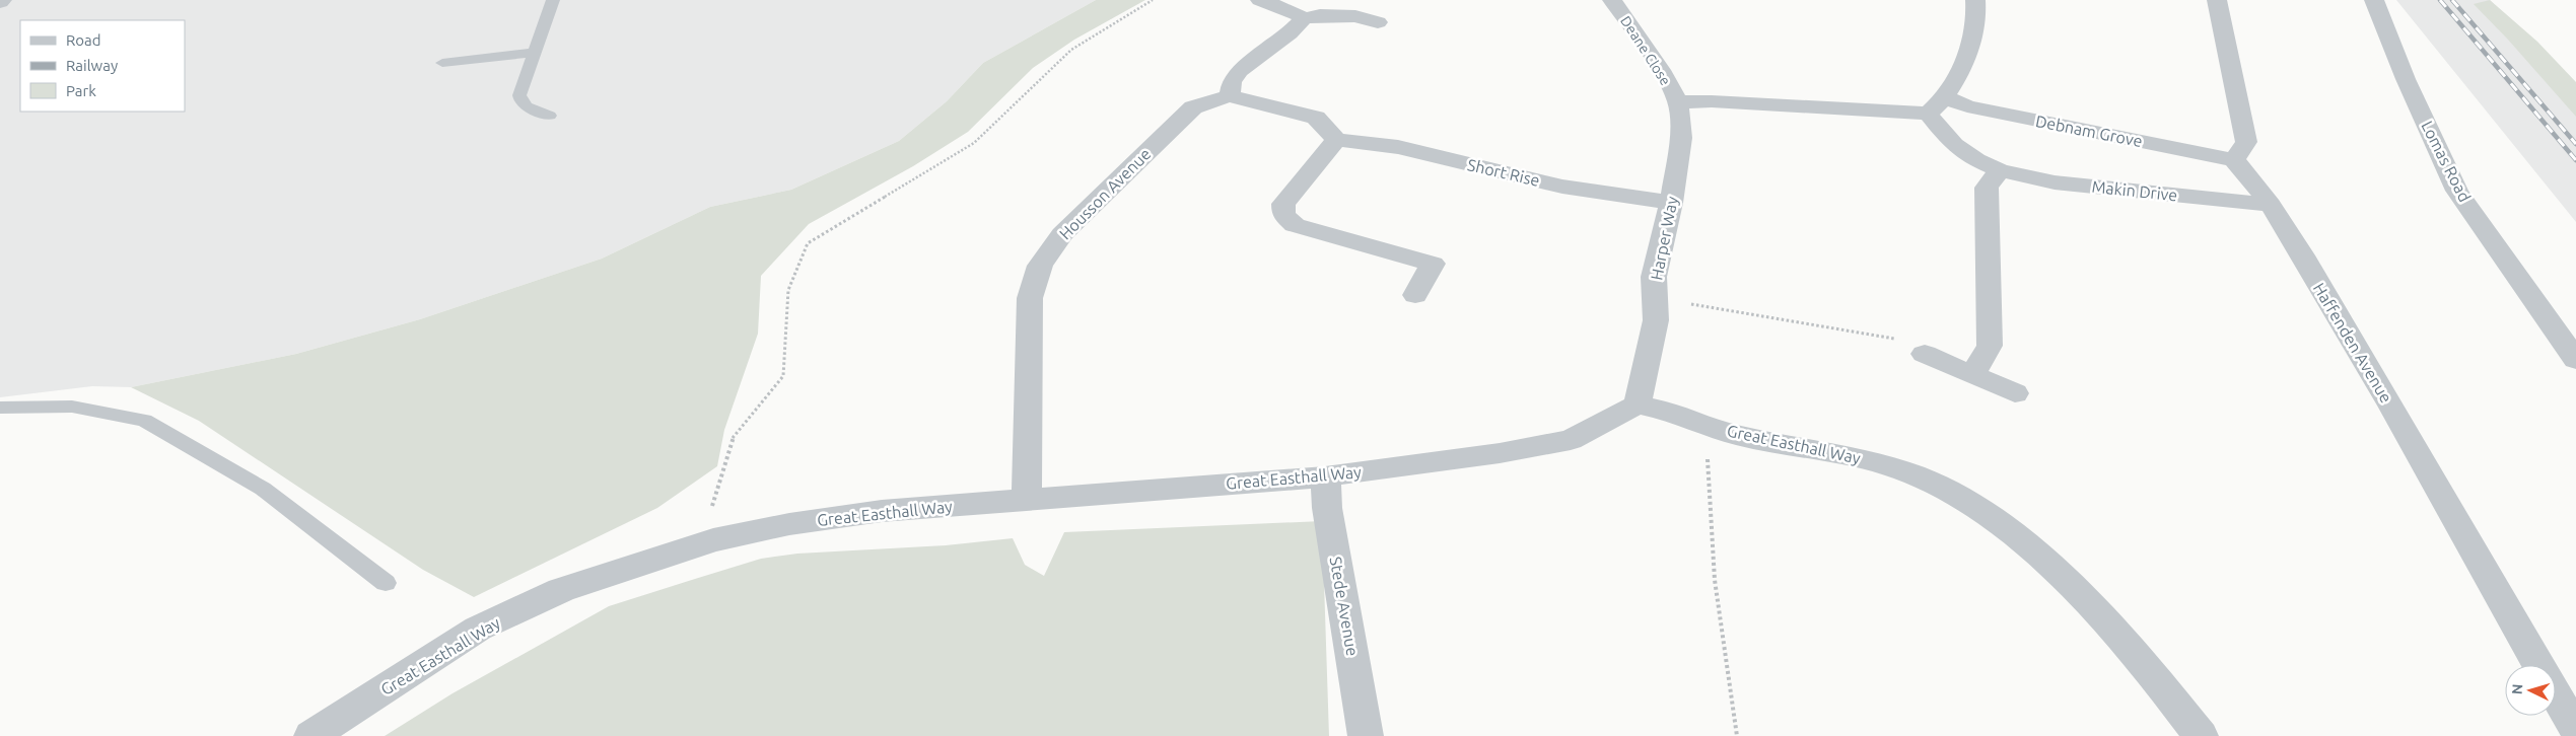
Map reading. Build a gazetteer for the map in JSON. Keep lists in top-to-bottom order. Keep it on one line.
{"streets":{"street":["Deane Close","Debnam Grove","Lomas Road","Short Rise","Makin Drive","Housson Avenue","Harper Way","Haffenden Avenue","Great Easthall Way","Stede Avenue"]},"crossings":[["Deane Close","Harper Way"],["Debnam Grove","Haffenden Avenue"],["Short Rise","Harper Way"],["Makin Drive","Haffenden Avenue"],["Housson Avenue","Great Easthall Way"],["Harper Way","Great Easthall Way"],["Great Easthall Way","Stede Avenue"]],"legend":["Road","Railway","Park"],"north":"left"}
